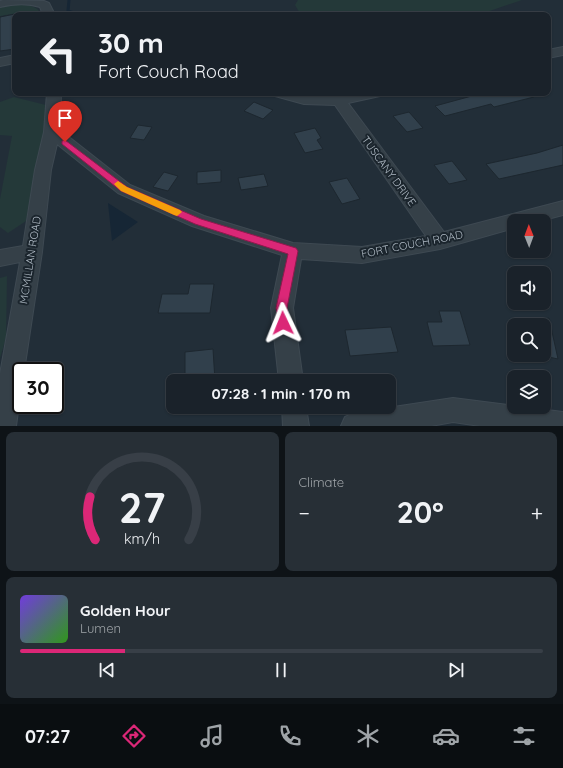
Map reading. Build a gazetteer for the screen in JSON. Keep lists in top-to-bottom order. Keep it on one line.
{"streets":{"street":["TUSCANY DRIVE","FORT COUCH ROAD","MCMILLAN ROAD"]},"crossings":[["TUSCANY DRIVE","FORT COUCH ROAD"],["FORT COUCH ROAD","MCMILLAN ROAD"]],"north":"top","page":{"turn":["30 m","Fort Couch Road"],"limit":"30","trip":"07:28 · 1 min · 170 m","tile":"Climate","heat":["−","20°","+"],"song":["Golden Hour","Lumen"],"tabs":"07:27","gauge":["27","km/h"]}}
